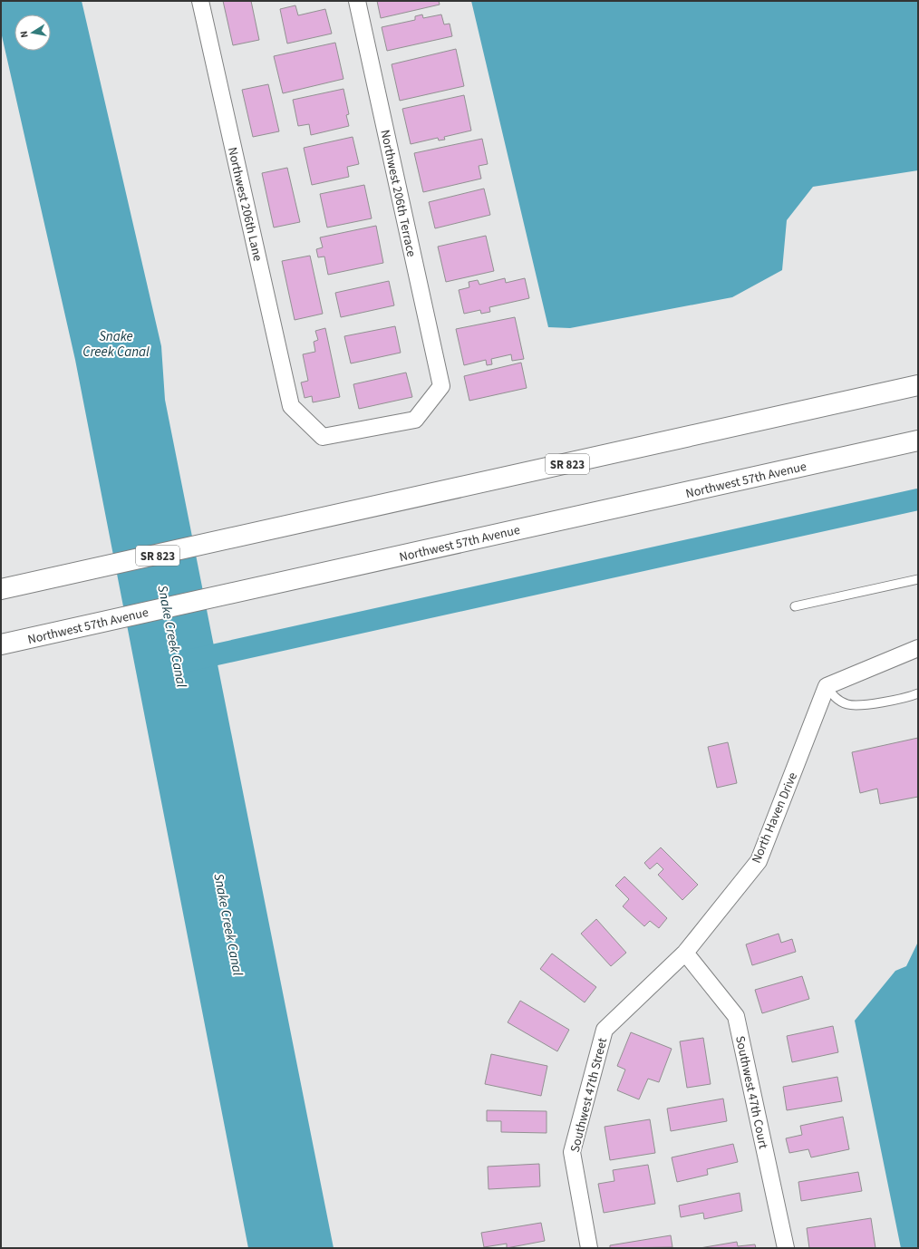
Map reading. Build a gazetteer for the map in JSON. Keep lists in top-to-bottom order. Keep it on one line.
{"streets":{"main road":["SR 823","Northwest 57th Avenue"],"street":["Northwest 206th Terrace","Northwest 206th Lane","North Haven Drive","Southwest 47th Court","Southwest 47th Street"]},"crossings":[["Northwest 206th Terrace","Northwest 206th Lane"],["North Haven Drive","Southwest 47th Court"],["North Haven Drive","Southwest 47th Street"],["Southwest 47th Court","Southwest 47th Street"]],"water":["Snake Creek Canal"],"north":"left"}
